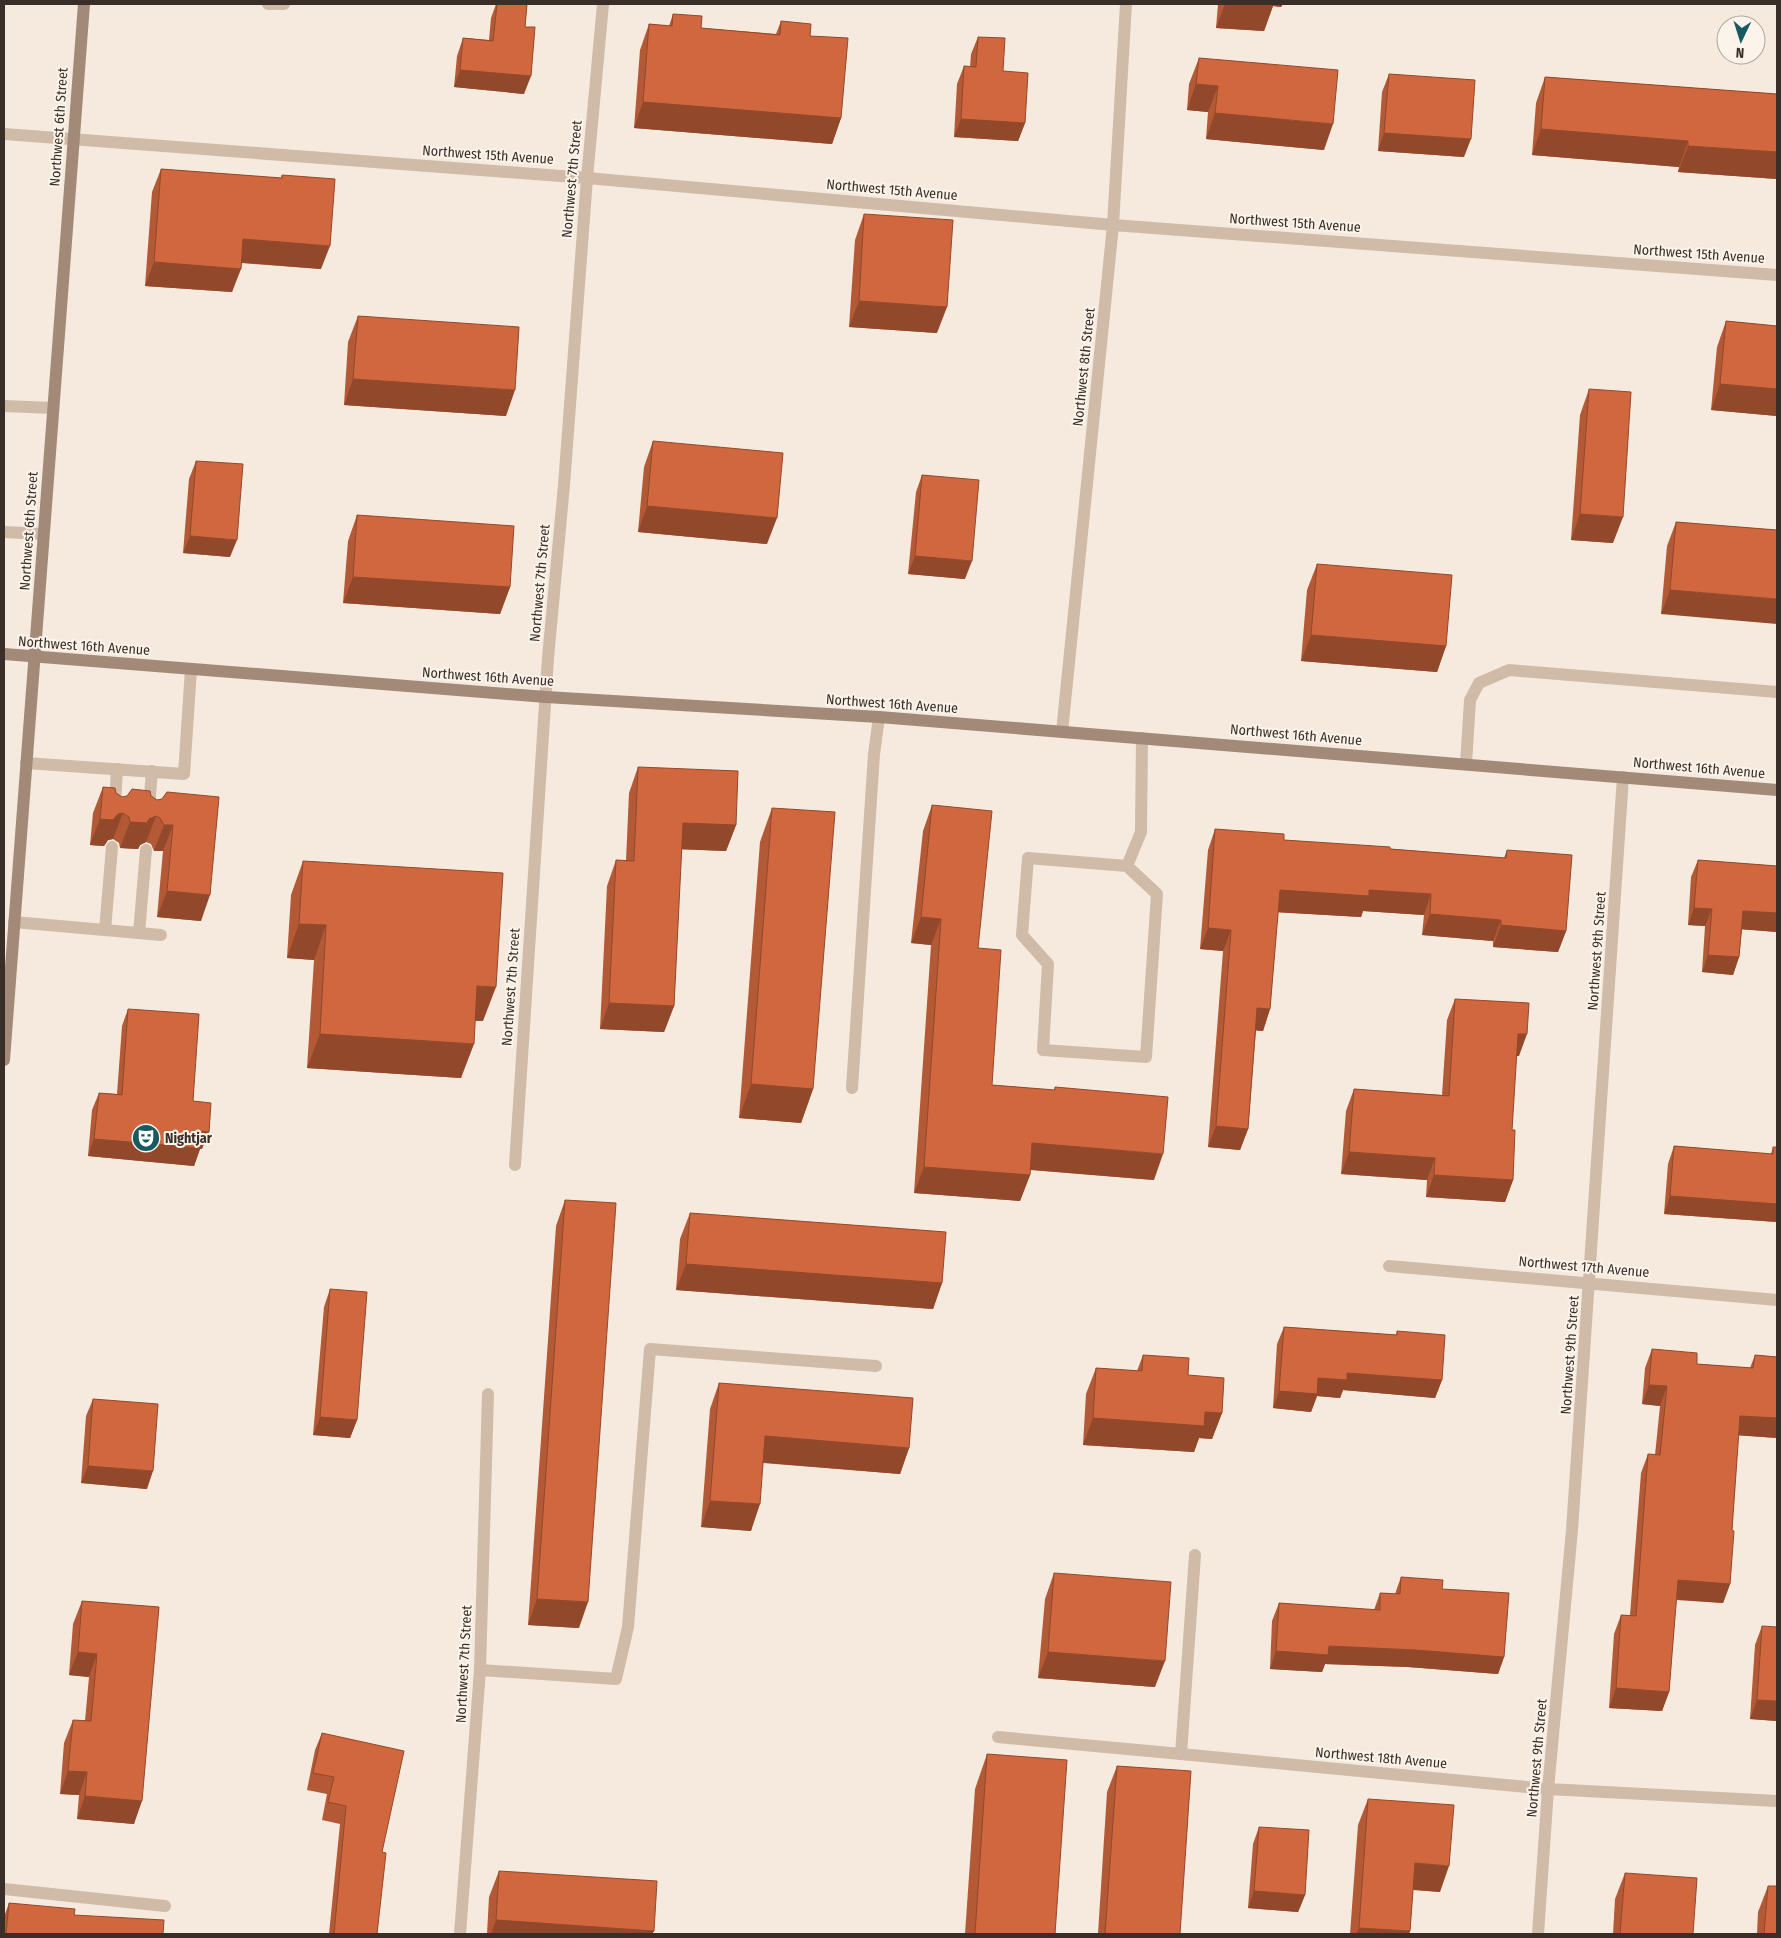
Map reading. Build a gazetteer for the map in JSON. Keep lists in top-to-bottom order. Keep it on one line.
{"streets":{"street":["Northwest 6th Street","Northwest 15th Avenue","Northwest 7th Street","Northwest 8th Street","Northwest 16th Avenue","Northwest 9th Street","Northwest 17th Avenue","Northwest 18th Avenue"]},"crossings":[["Northwest 6th Street","Northwest 15th Avenue"],["Northwest 6th Street","Northwest 16th Avenue"],["Northwest 15th Avenue","Northwest 7th Street"],["Northwest 15th Avenue","Northwest 8th Street"],["Northwest 7th Street","Northwest 16th Avenue"],["Northwest 8th Street","Northwest 16th Avenue"],["Northwest 16th Avenue","Northwest 9th Street"],["Northwest 9th Street","Northwest 17th Avenue"],["Northwest 9th Street","Northwest 18th Avenue"]],"places":{"theatre":["Nightjar"]},"north":"bottom"}
